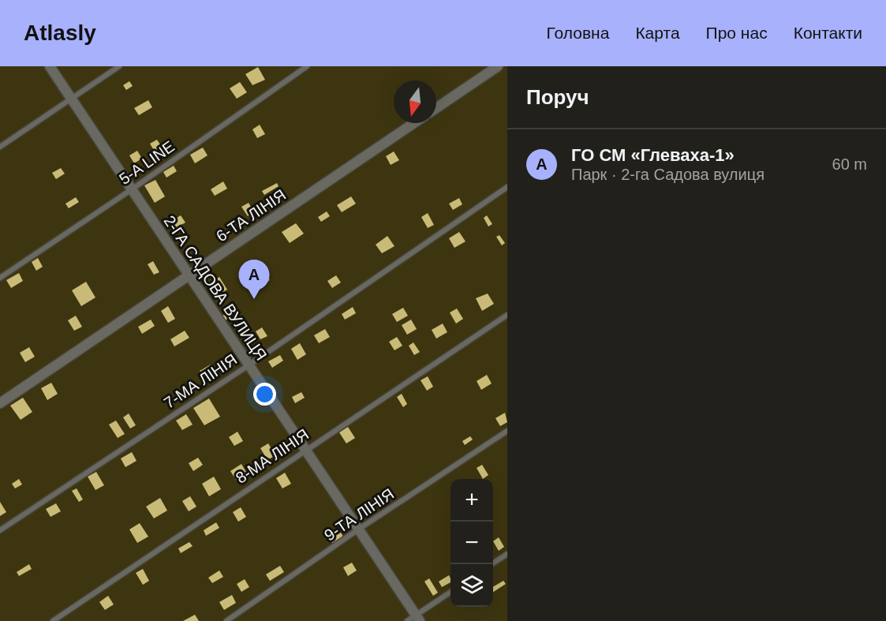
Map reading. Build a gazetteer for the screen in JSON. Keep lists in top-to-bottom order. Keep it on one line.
{"streets":{"street":["6-ТА ЛІНІЯ","2-ГА САДОВА ВУЛИЦЯ"],"lane":["5-A LINE","7-МА ЛІНІЯ","8-МА ЛІНІЯ","9-ТА ЛІНІЯ"]},"crossings":[["5-A LINE","2-ГА САДОВА ВУЛИЦЯ"],["6-ТА ЛІНІЯ","2-ГА САДОВА ВУЛИЦЯ"],["2-ГА САДОВА ВУЛИЦЯ","7-МА ЛІНІЯ"],["2-ГА САДОВА ВУЛИЦЯ","8-МА ЛІНІЯ"],["2-ГА САДОВА ВУЛИЦЯ","9-ТА ЛІНІЯ"]],"north":"bottom","page":{"header":"Atlasly","nav":["Головна","Карта","Про нас","Контакти"],"heading":"Поруч","list":[{"mark":"A","name":"ГО СМ «Глеваха-1»","note":"Парк · 2-га Садова вулиця","value":"60 m"}],"pins":"A","map_buttons":["+","−"]}}
